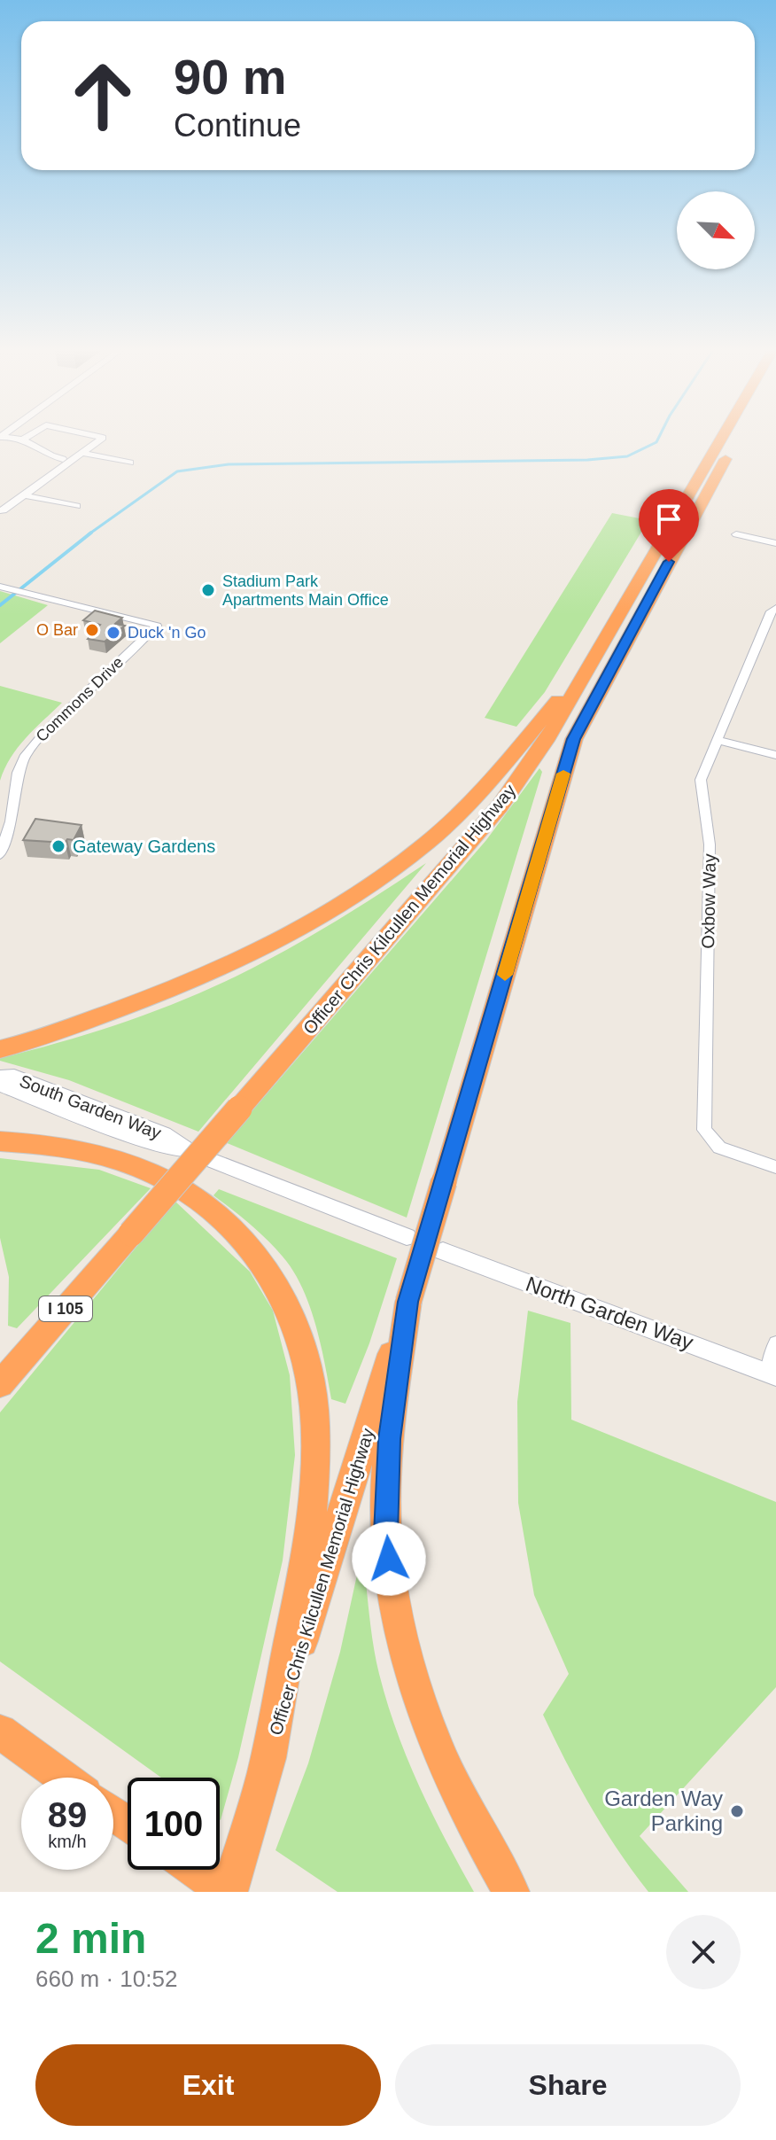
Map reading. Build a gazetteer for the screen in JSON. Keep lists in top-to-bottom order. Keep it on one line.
{"streets":{"highway":["Officer Chris Kilcullen Memorial Highway","I 105"],"street":["Commons Drive","Oxbow Way","South Garden Way","North Garden Way"]},"places":["Stadium Park Apartments Main Office","O Bar","Duck 'n Go","Gateway Gardens","Garden Way Parking"],"north":"bottom right","page":{"turn":["90 m","Continue"],"speed":"89 km/h","limit":"100","heading":["2 min","660 m · 10:52"],"buttons":["Exit","Share"]}}
